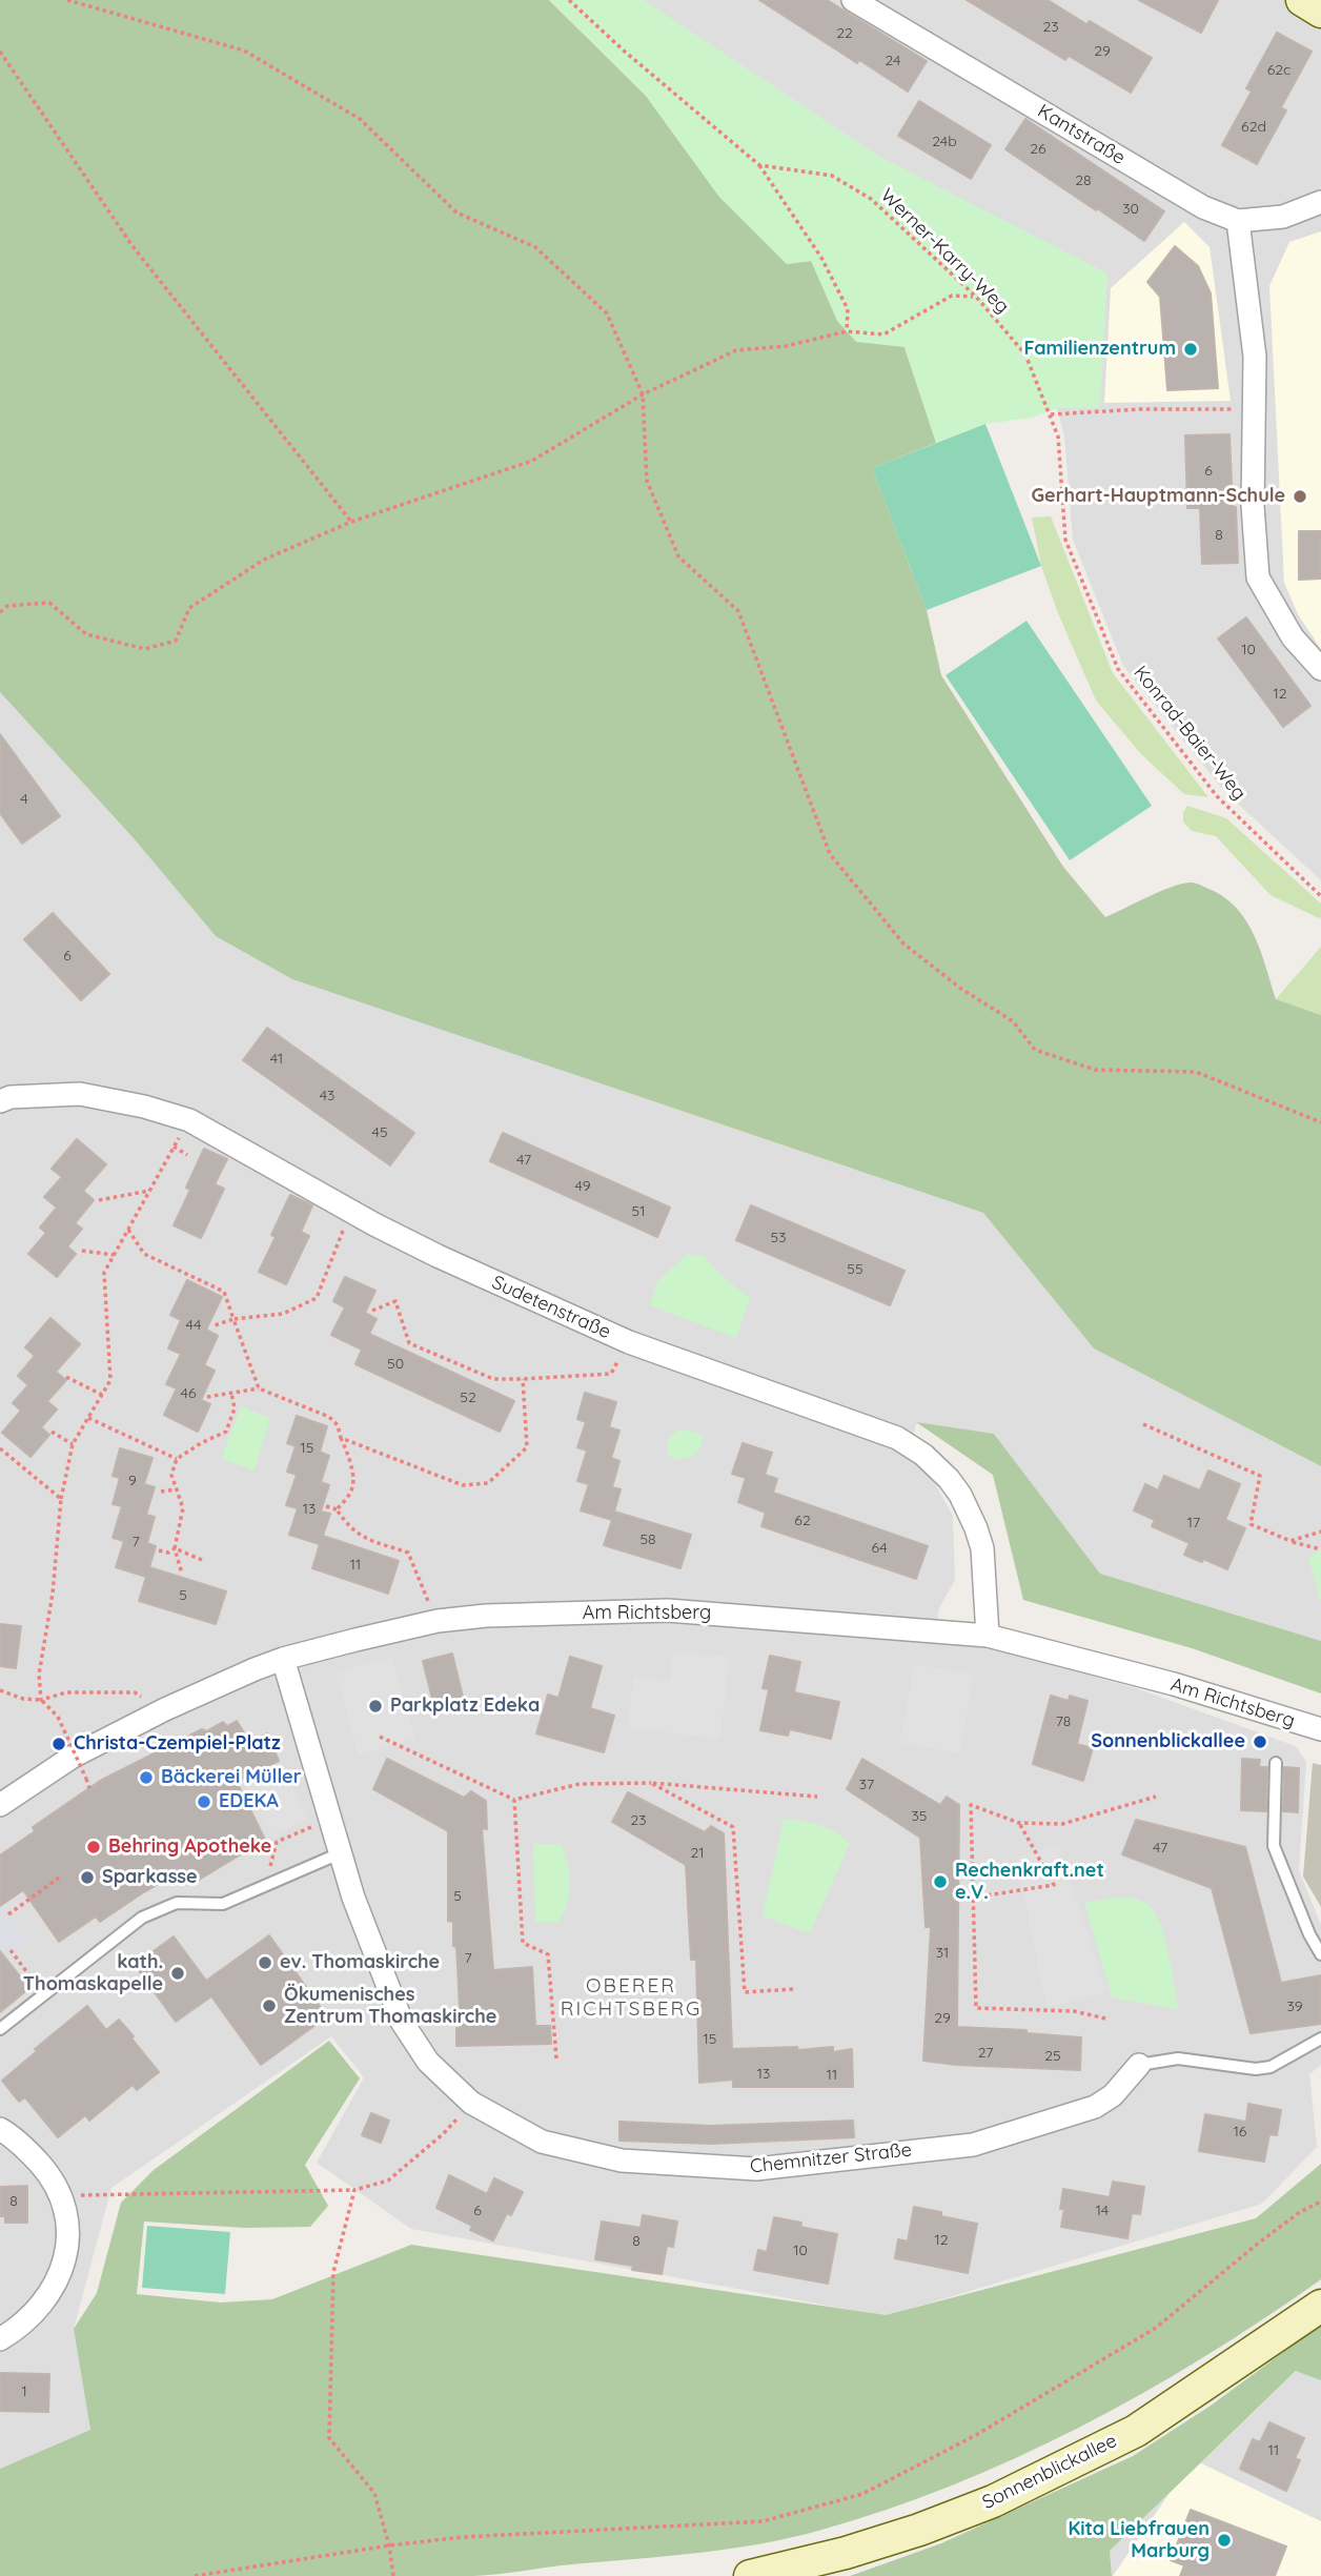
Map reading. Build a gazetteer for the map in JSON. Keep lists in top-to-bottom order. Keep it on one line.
{"streets":{"main road":["Sonnenblickallee"],"street":["Kantstraße","Sudetenstraße","Am Richtsberg","Chemnitzer Straße"],"path":["Werner-Karry-Weg","Konrad-Baier-Weg"]},"crossings":[["Werner-Karry-Weg","Konrad-Baier-Weg"],["Sudetenstraße","Am Richtsberg"],["Am Richtsberg","Chemnitzer Straße"]],"districts":["OBERER RICHTSBERG"],"places":["Familienzentrum","Gerhart-Hauptmann-Schule","Parkplatz Edeka","Sonnenblickallee","Christa-Czempiel-Platz","Bäckerei Müller","EDEKA","Behring Apotheke","Sparkasse","Rechenkraft.net e.V.","ev. Thomaskirche","kath. Thomaskapelle","Ökumenisches Zentrum Thomaskirche","Kita Liebfrauen Marburg"],"house_numbers":["23","22","29","24","62c","62d","24b","26","28","30","6","8","10","12","4","6","41","43","45","47","49","51","53","55","44","50","46","52","15","9","13","62","17","58","7","64","11","5","78","37","35","23","47","21","5","31","7","39","29","15","27","25","13","11","16","8","6","14","12","8","10","1","11"]}
